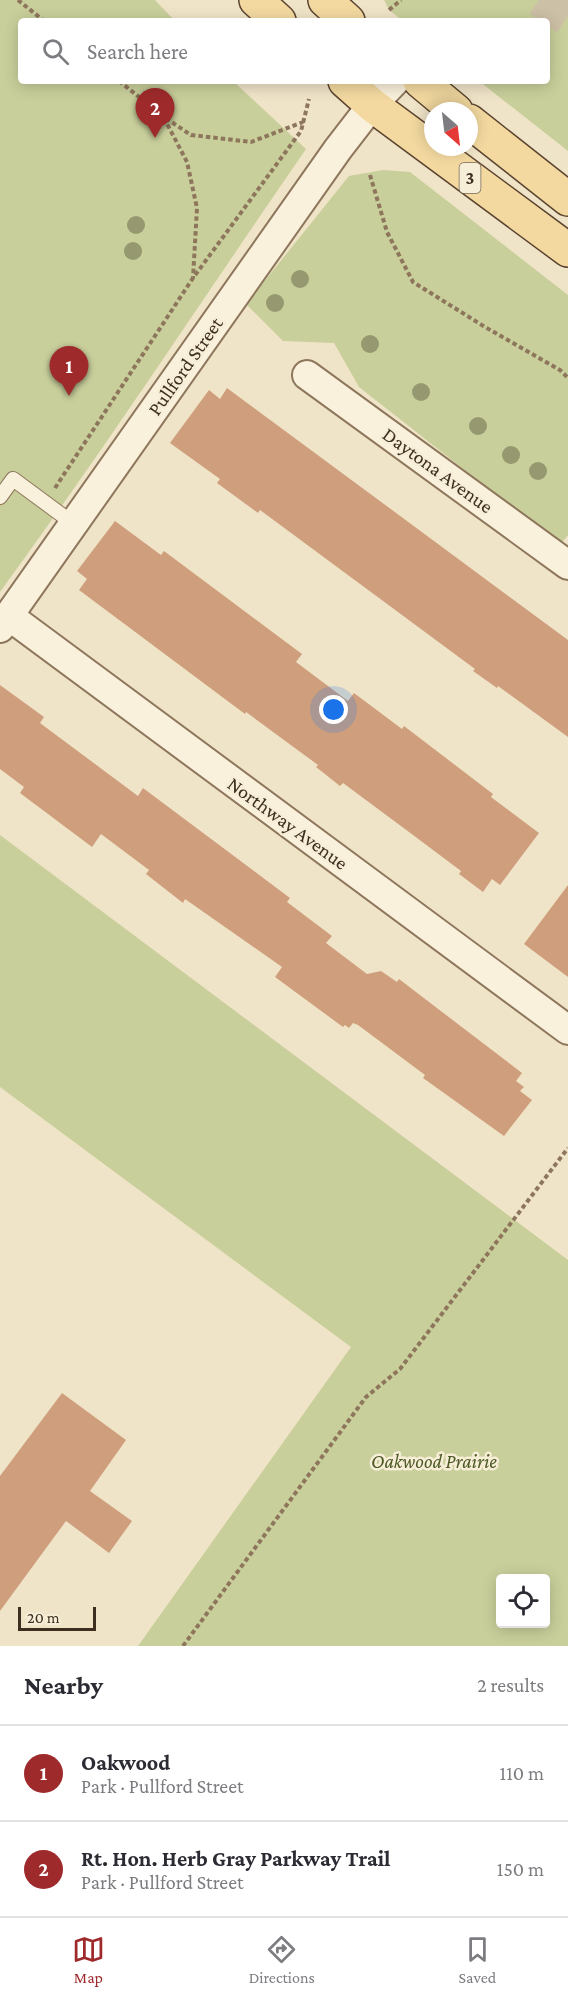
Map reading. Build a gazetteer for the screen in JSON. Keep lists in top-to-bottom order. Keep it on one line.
{"streets":{"main road":["3"],"street":["Pullford Street","Daytona Avenue","Northway Avenue"]},"crossings":[["3","Pullford Street"],["Pullford Street","Northway Avenue"]],"parks":["Oakwood Prairie"],"scale_bar":"20 m","north":"bottom right","page":{"search":"Search here","pins":["2","1"],"scale":"20 m","heading":["Nearby","2 results"],"list":[{"mark":"1","name":"Oakwood","note":"Park · Pullford Street","value":"110 m"},{"mark":"2","name":"Rt. Hon. Herb Gray Parkway Trail","note":"Park · Pullford Street","value":"150 m"}],"nav":["Map","Directions","Saved"]}}
